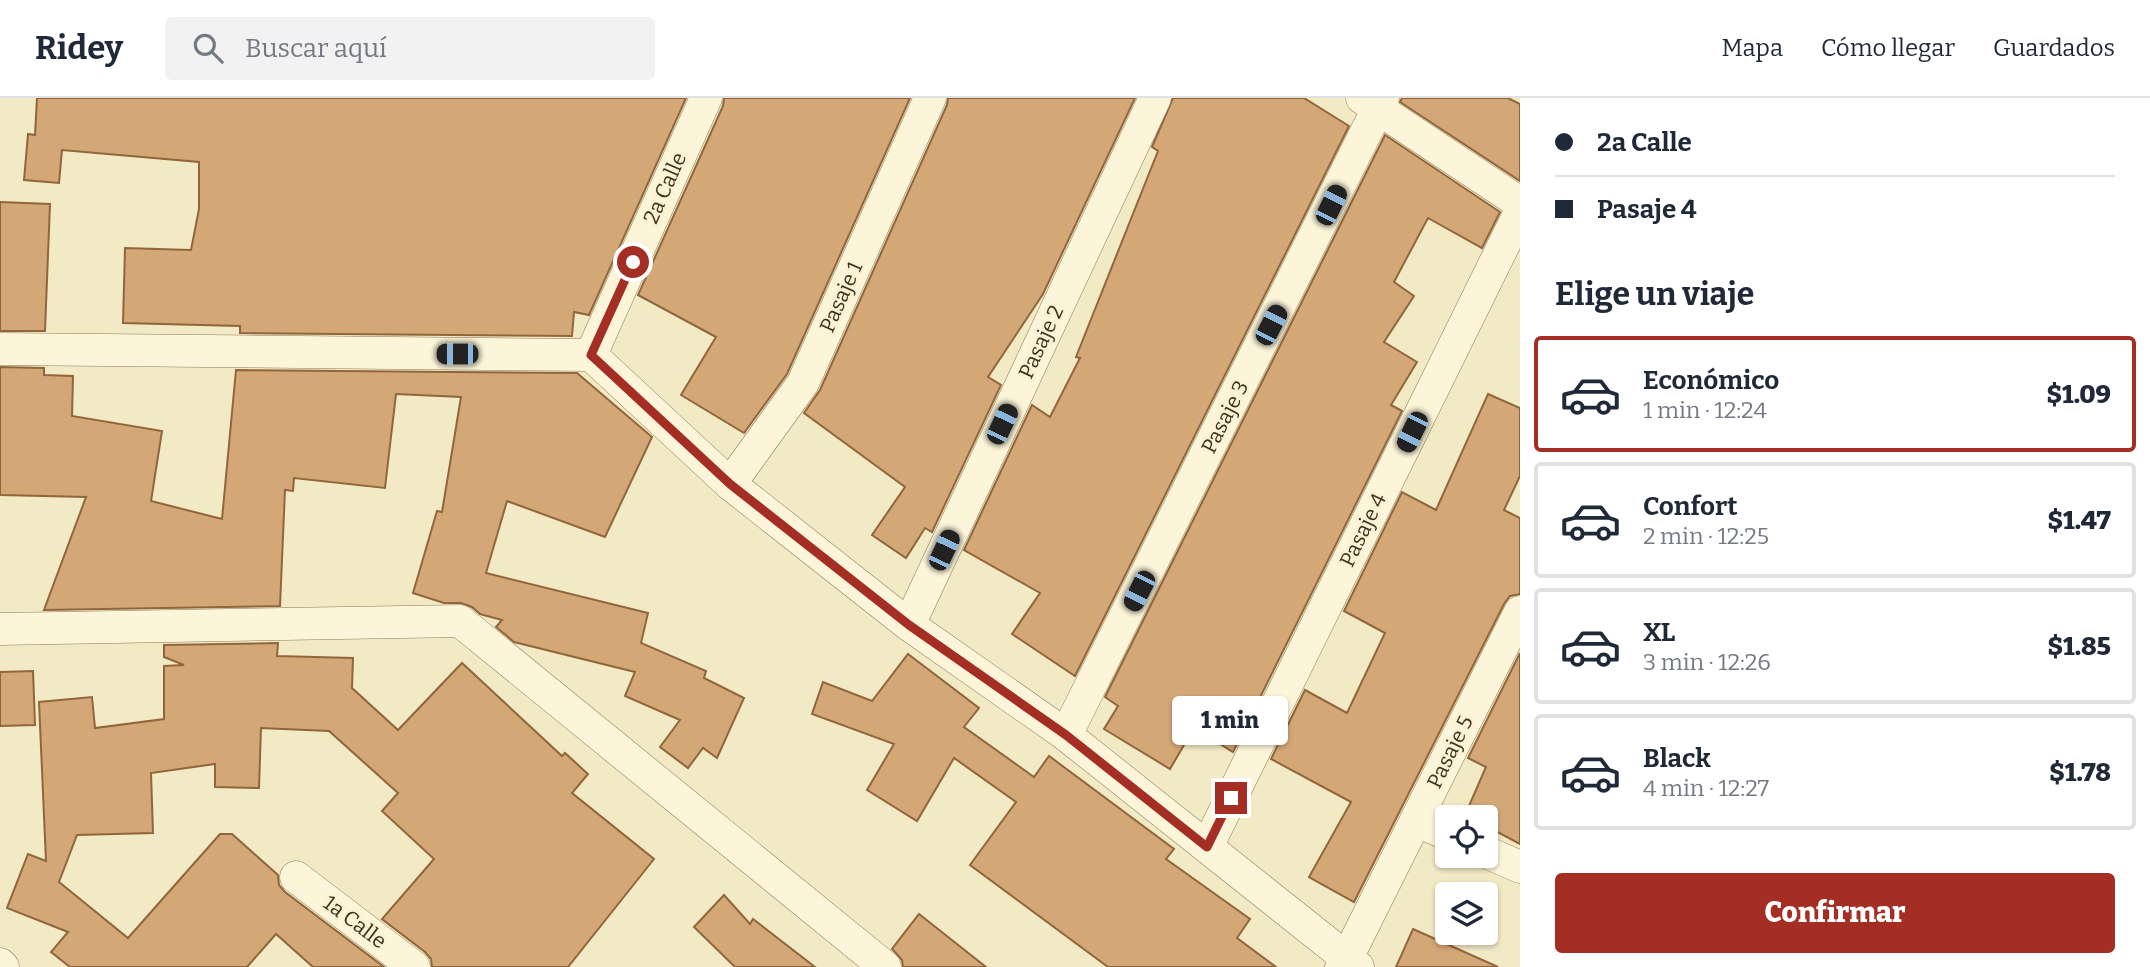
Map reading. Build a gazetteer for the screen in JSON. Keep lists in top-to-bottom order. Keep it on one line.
{"streets":{"street":["2a Calle","Pasaje 1","Pasaje 2","Pasaje 3","Pasaje 4","Pasaje 5","1a Calle"]},"page":{"header":"Ridey","search":"Buscar aquí","nav":["Mapa","Cómo llegar","Guardados"],"banner":["2a Calle","Pasaje 4"],"heading":"Elige un viaje","list":[{"name":"Económico","note":"1 min · 12:24","value":"$1.09"},{"name":"Confort","note":"2 min · 12:25","value":"$1.47"},{"name":"XL","note":"3 min · 12:26","value":"$1.85"},{"name":"Black","note":"4 min · 12:27","value":"$1.78"}],"bubble":"1 min","buttons":"Confirmar"}}
